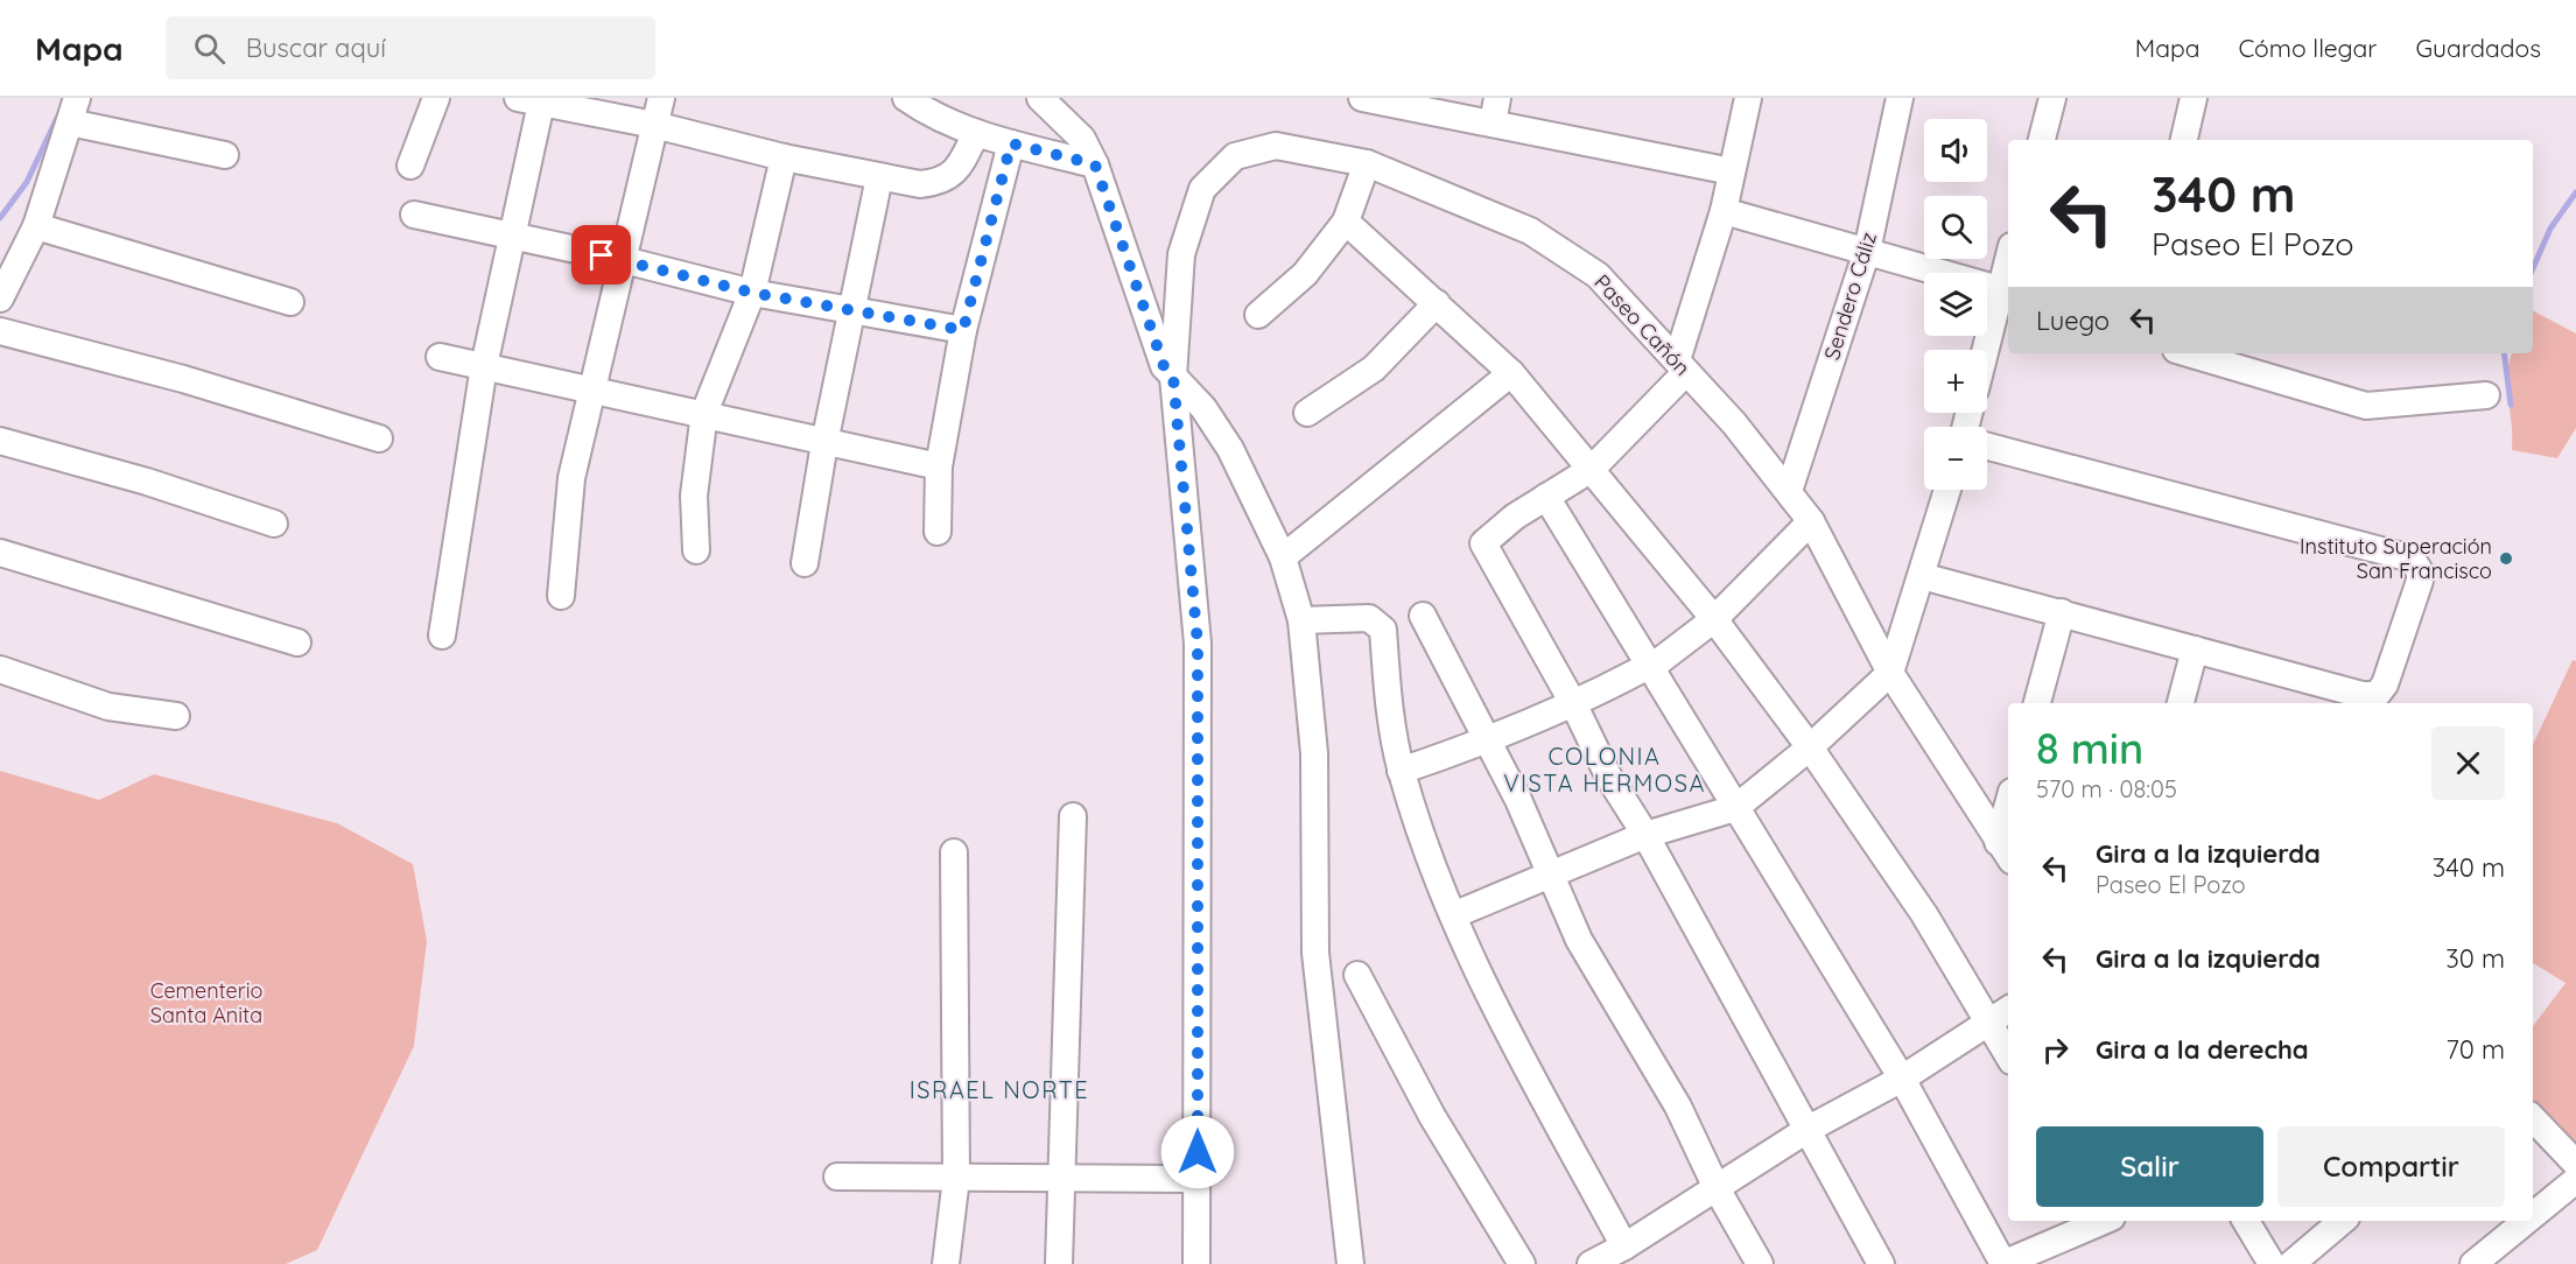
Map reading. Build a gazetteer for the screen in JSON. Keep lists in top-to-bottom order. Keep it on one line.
{"streets":{"street":["Sendero Cáliz","Paseo Cañón"]},"crossings":[["Sendero Cáliz","Paseo Cañón"]],"districts":["COLONIA VISTA HERMOSA","ISRAEL NORTE"],"parks":["Cementerio Santa Anita"],"places":["Instituto Superación San Francisco"],"page":{"header":"Mapa","search":"Buscar aquí","nav":["Mapa","Cómo llegar","Guardados"],"map_buttons":["+","−"],"turn":["340 m","Paseo El Pozo"],"then":"Luego","heading":["8 min","570 m · 08:05"],"list":[{"name":"Gira a la izquierda","note":"Paseo El Pozo","value":"340 m"},{"name":"Gira a la izquierda","value":"30 m"},{"name":"Gira a la derecha","value":"70 m"}],"buttons":["Salir","Compartir"]}}
